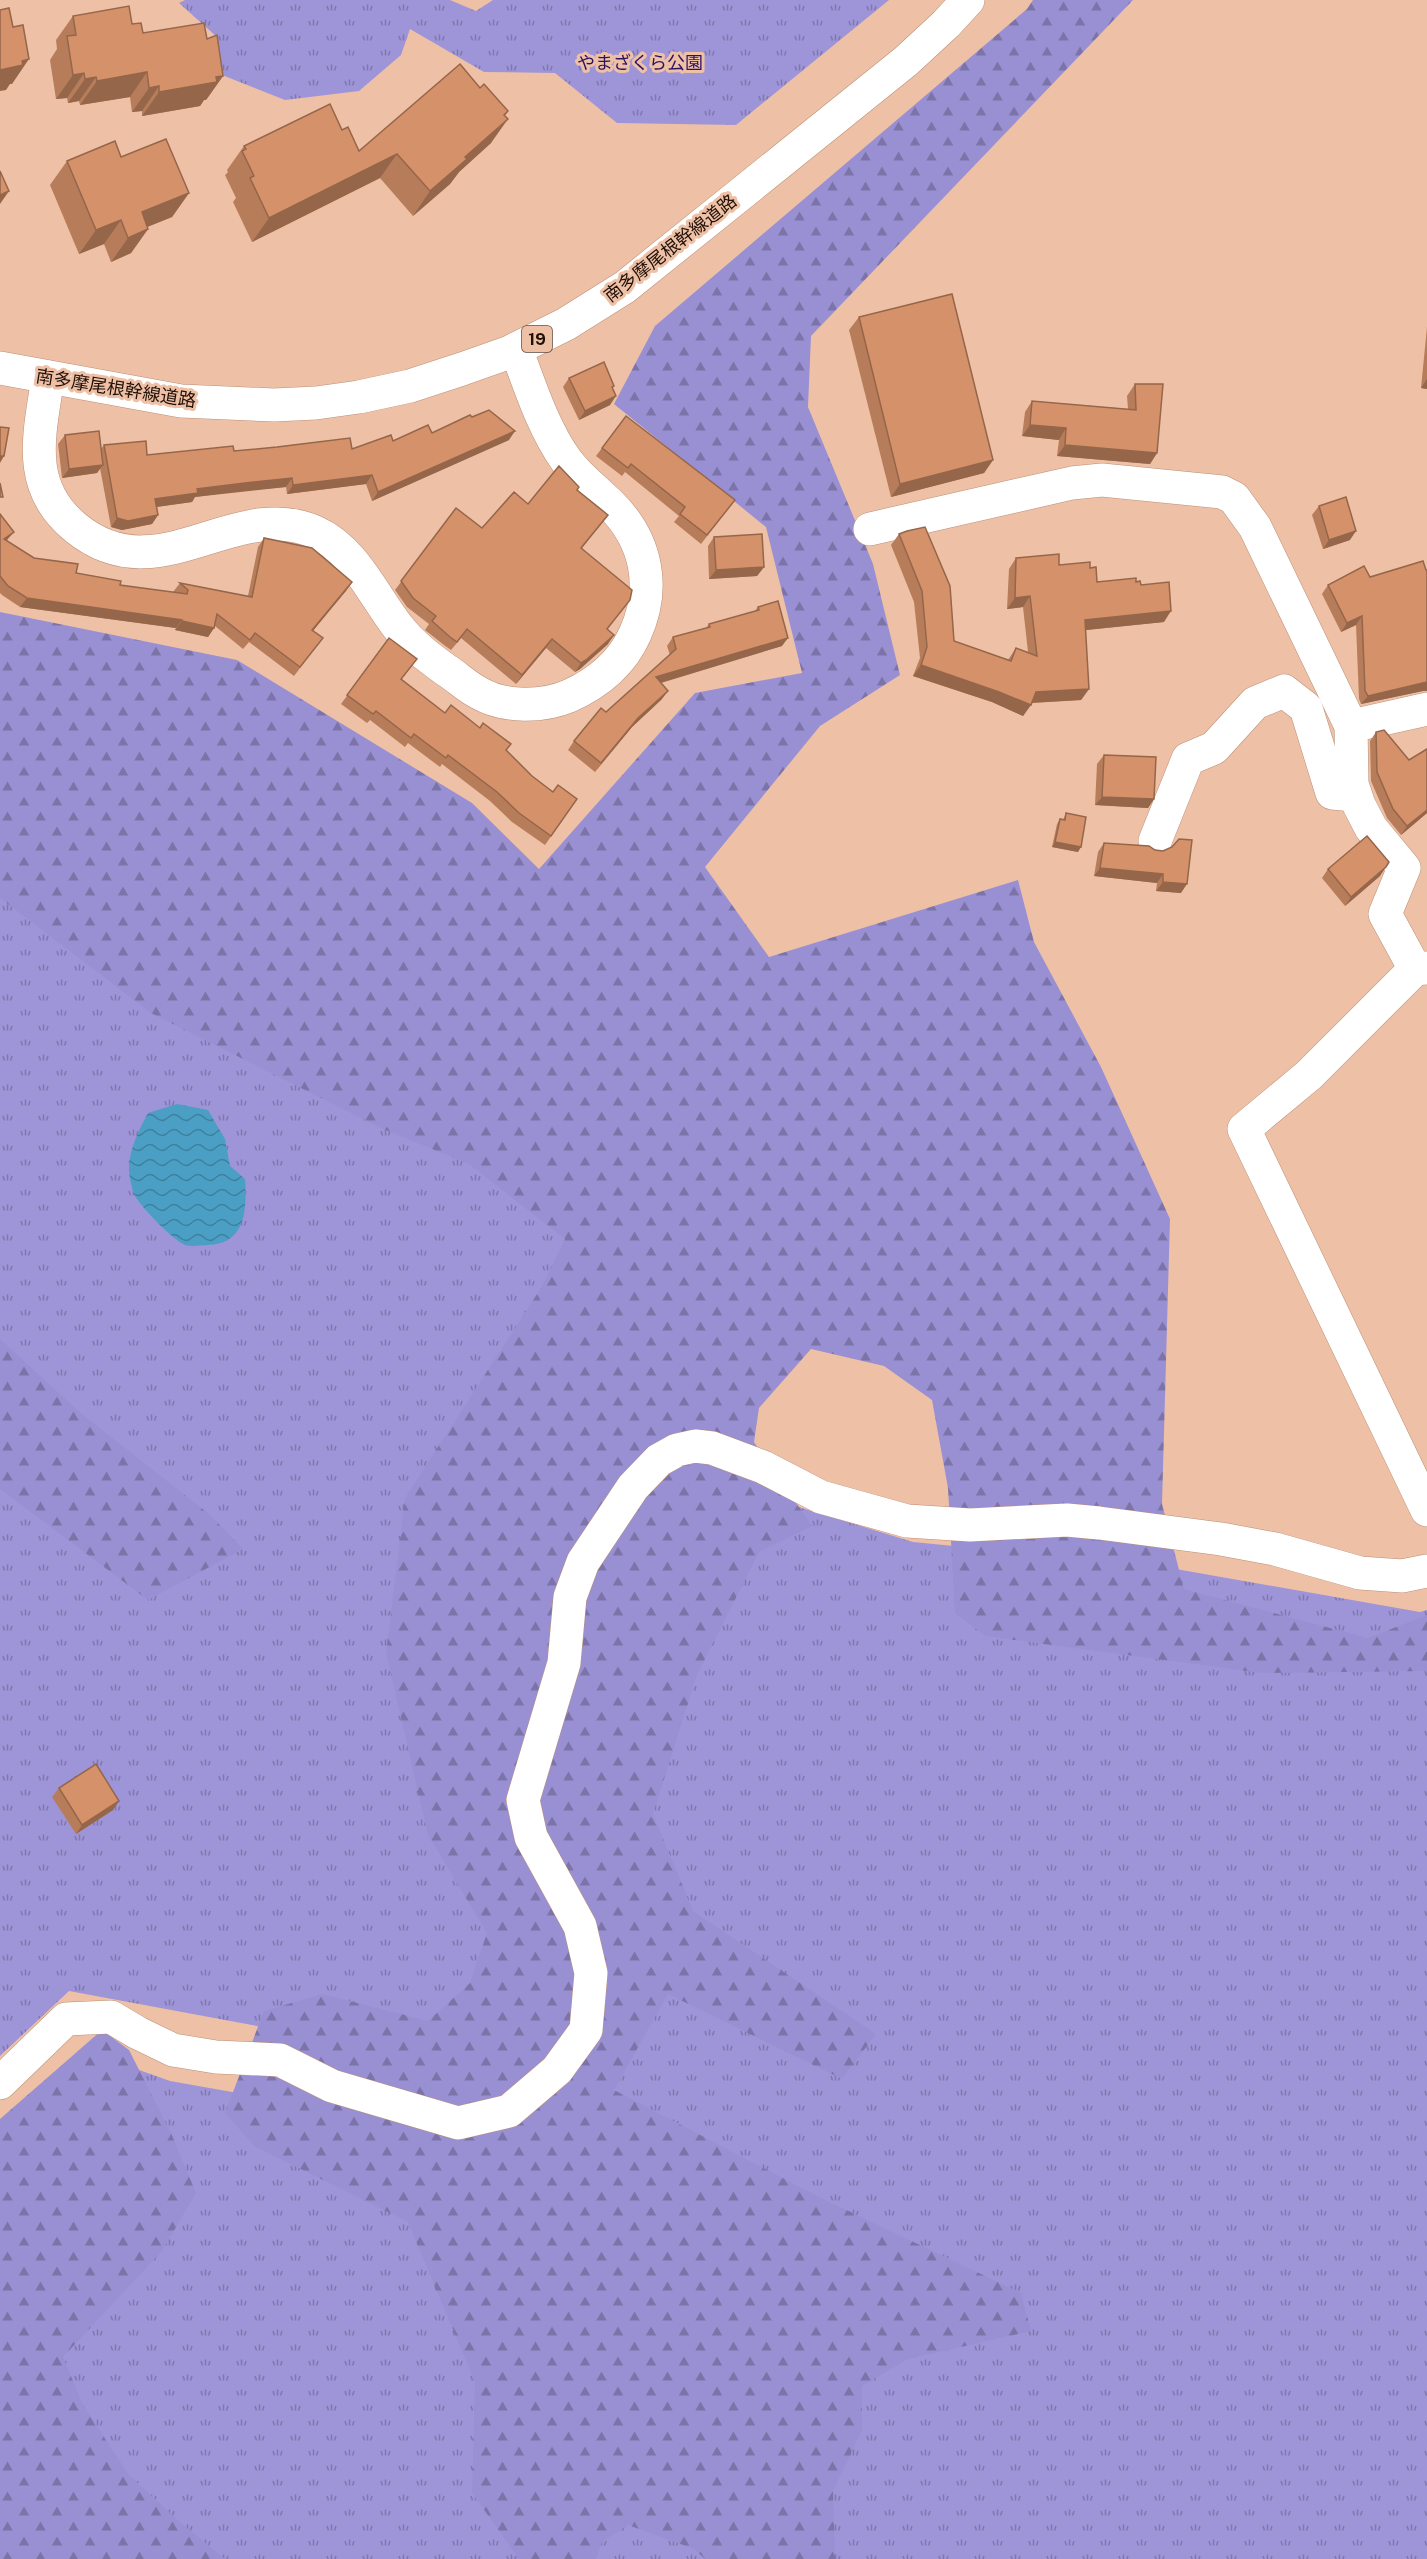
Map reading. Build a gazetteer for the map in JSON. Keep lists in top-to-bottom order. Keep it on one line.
{"streets":{"street":["南多摩尾根幹線道路","19"]},"parks":["やまざくら公園"]}
